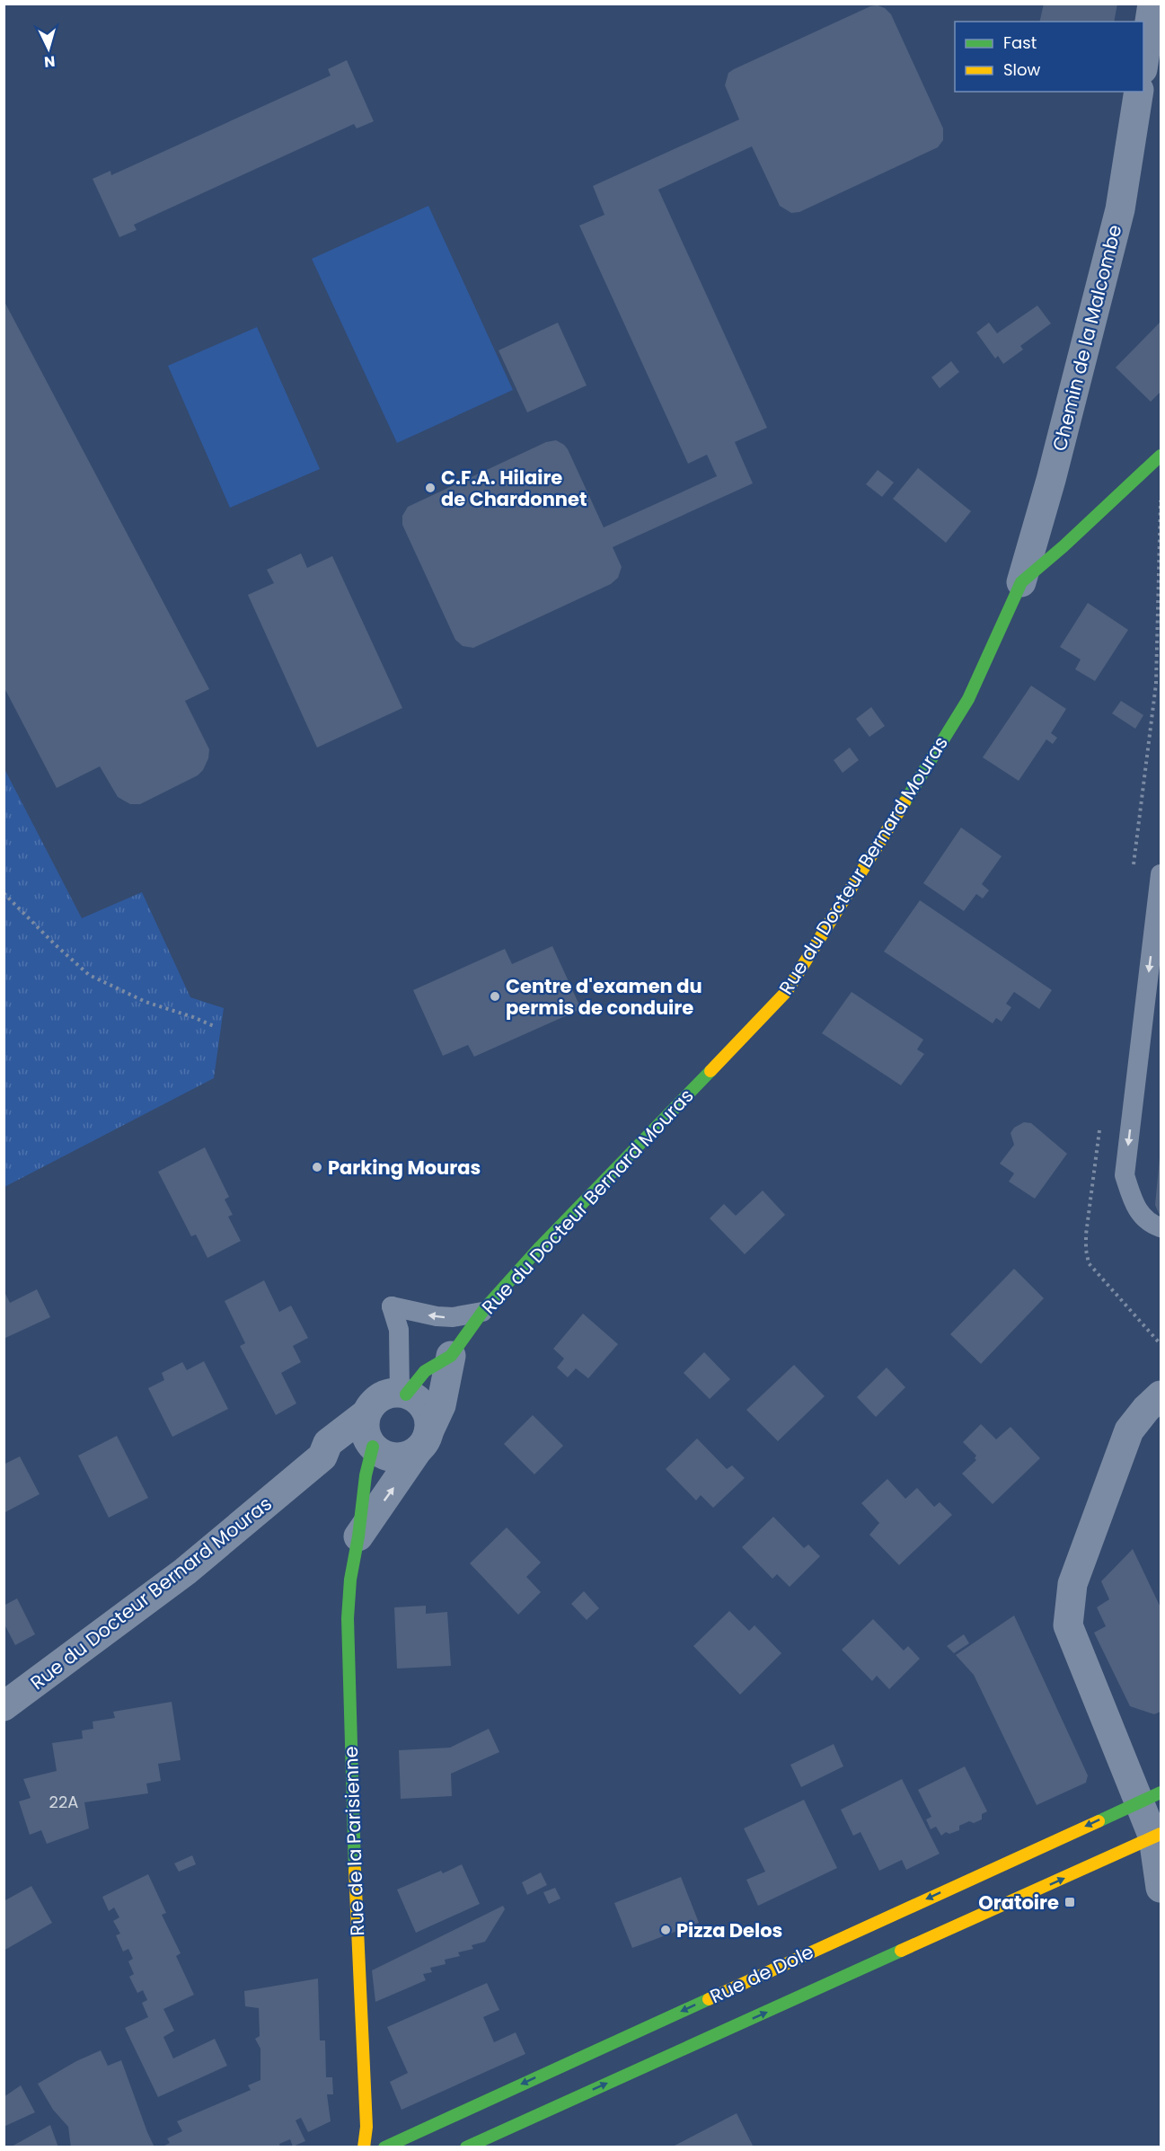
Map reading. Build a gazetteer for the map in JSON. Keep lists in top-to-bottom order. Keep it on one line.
{"streets":{"street":["Chemin de la Malcombe","Rue du Docteur Bernard Mouras","Rue de la Parisienne","Rue de Dole"]},"crossings":[["Chemin de la Malcombe","Rue du Docteur Bernard Mouras"],["Rue du Docteur Bernard Mouras","Rue de la Parisienne"]],"places":{"other":["C.F.A. Hilaire de Chardonnet","Centre d'examen du permis de conduire","Parking Mouras","Pizza Delos"],"transit":["Oratoire"]},"house_numbers":["22A"],"legend":["Fast","Slow"],"north":"bottom"}
